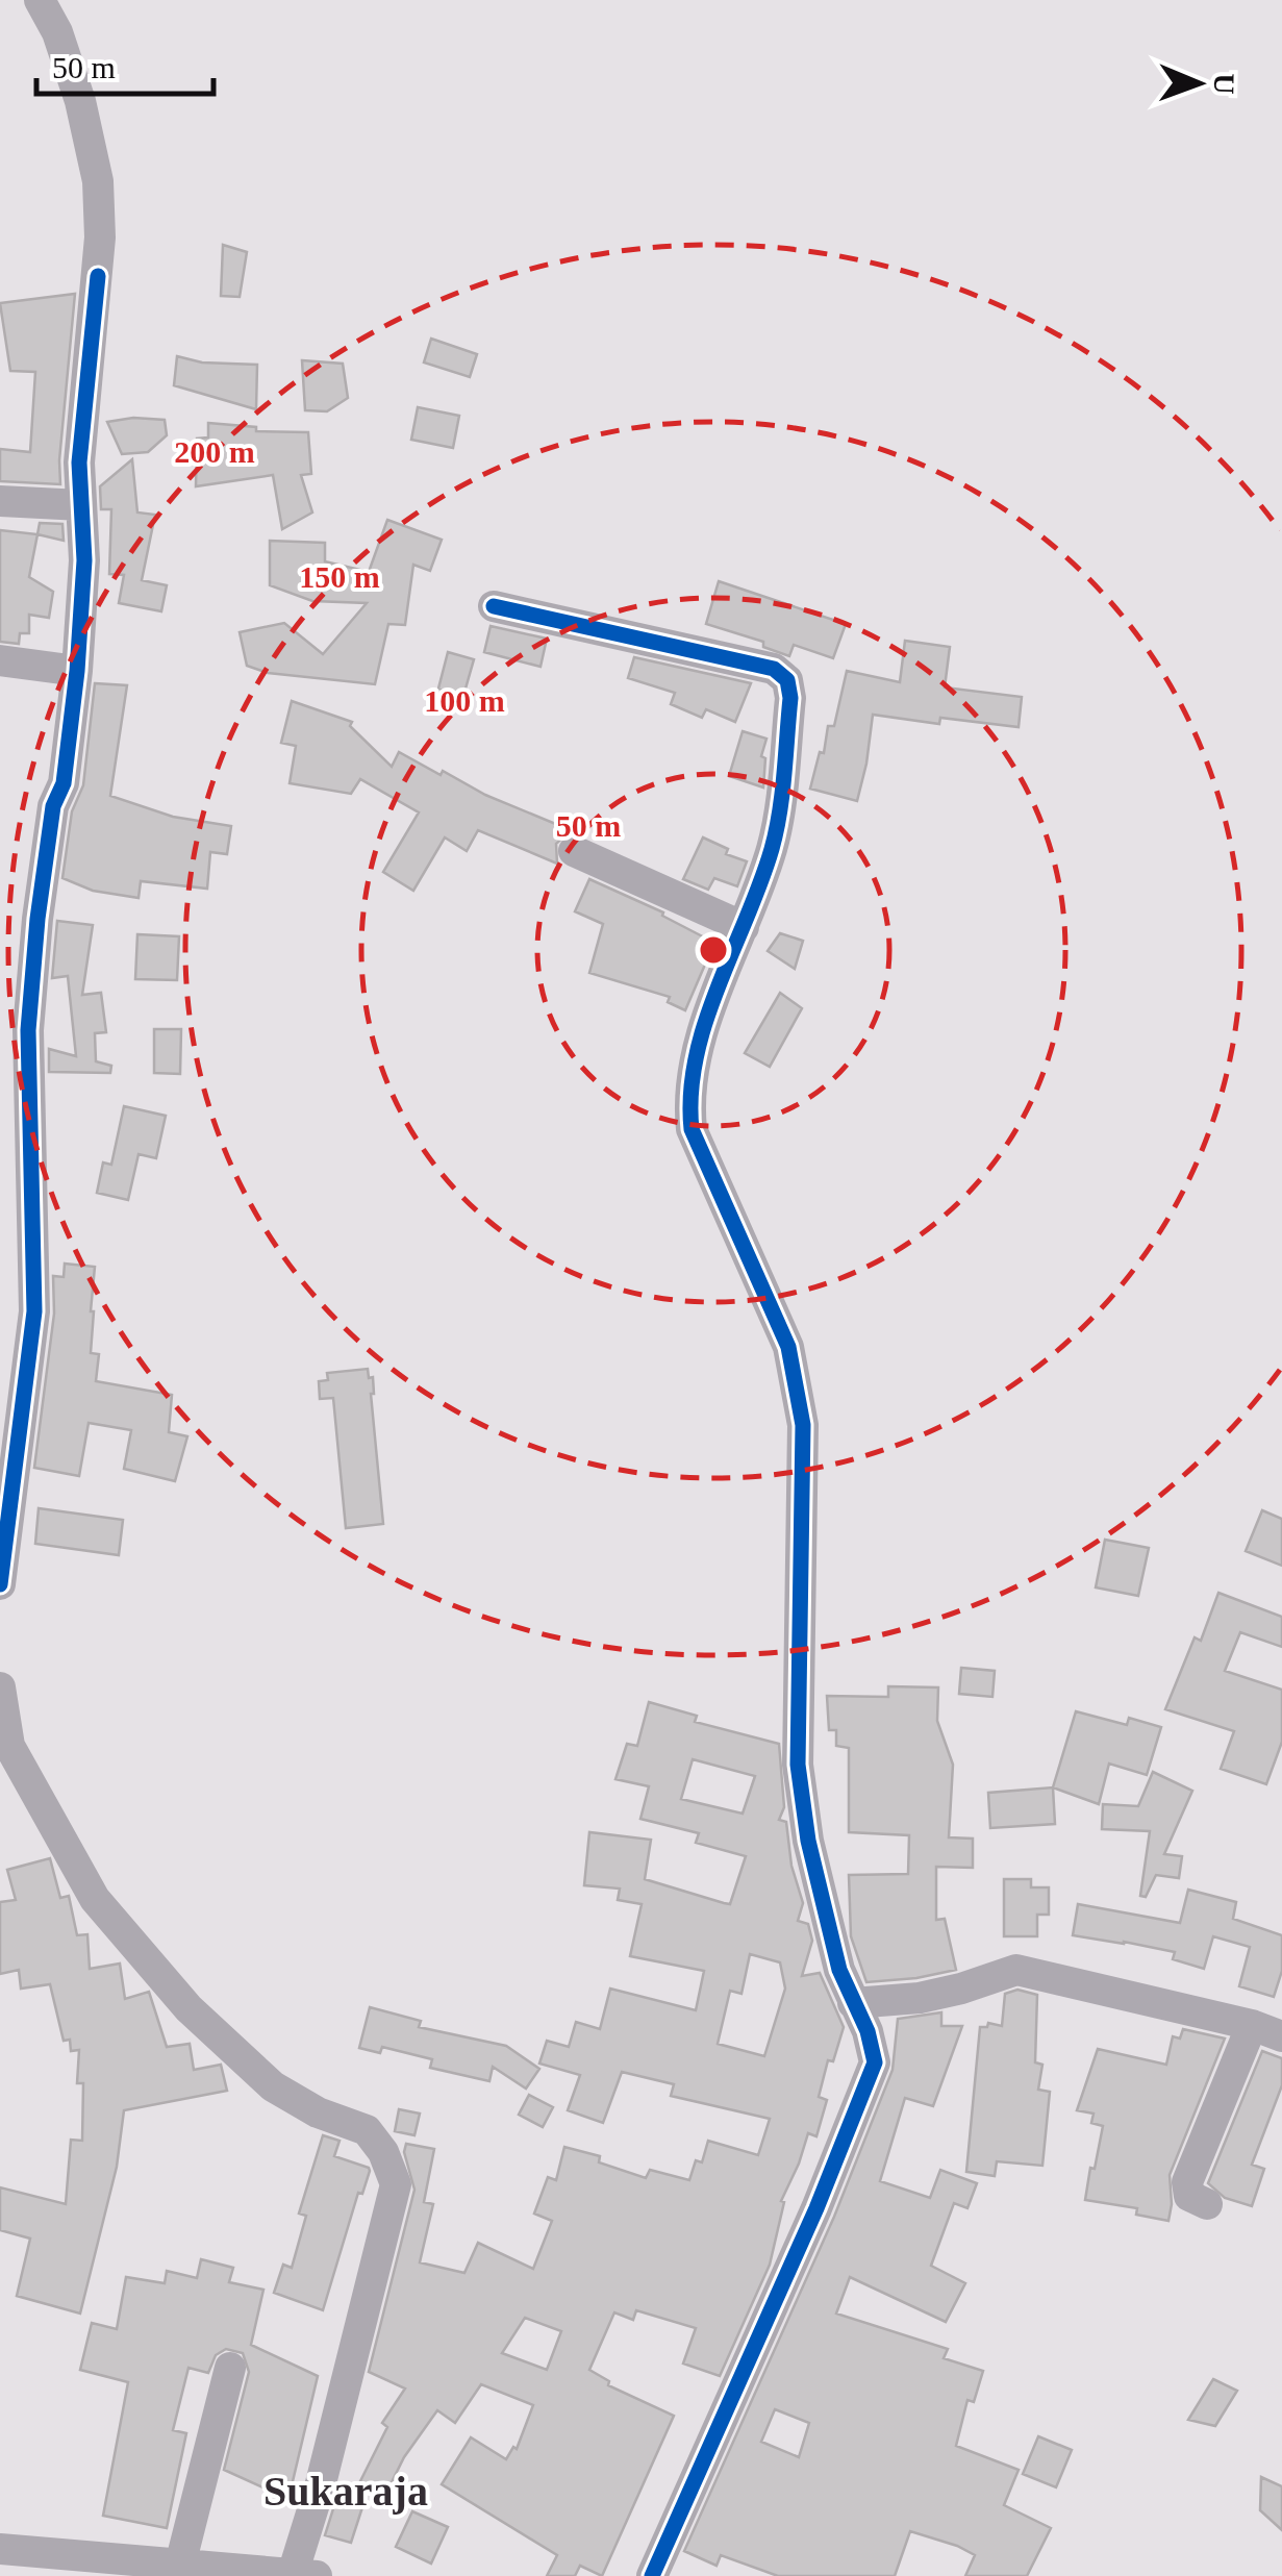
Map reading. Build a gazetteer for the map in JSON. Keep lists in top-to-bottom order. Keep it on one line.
{"districts":["Sukaraja"],"scale_bar":"50 m","north":"right","rings":["200 m","150 m","100 m","50 m"]}
